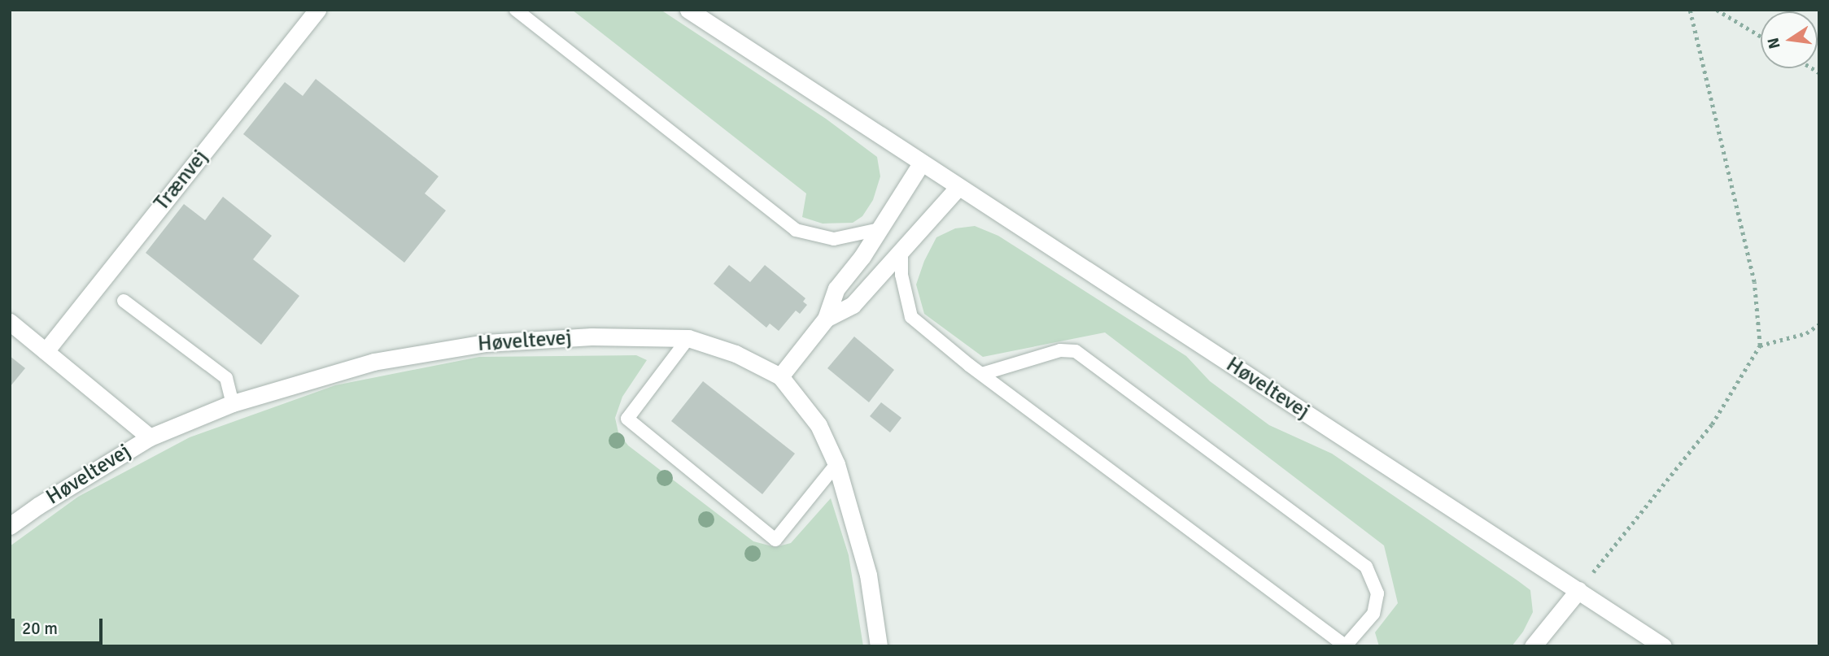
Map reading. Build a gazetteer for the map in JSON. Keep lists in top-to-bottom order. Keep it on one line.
{"streets":{"street":["Trænvej","Høveltevej"]},"scale_bar":"20 m","north":"left"}
